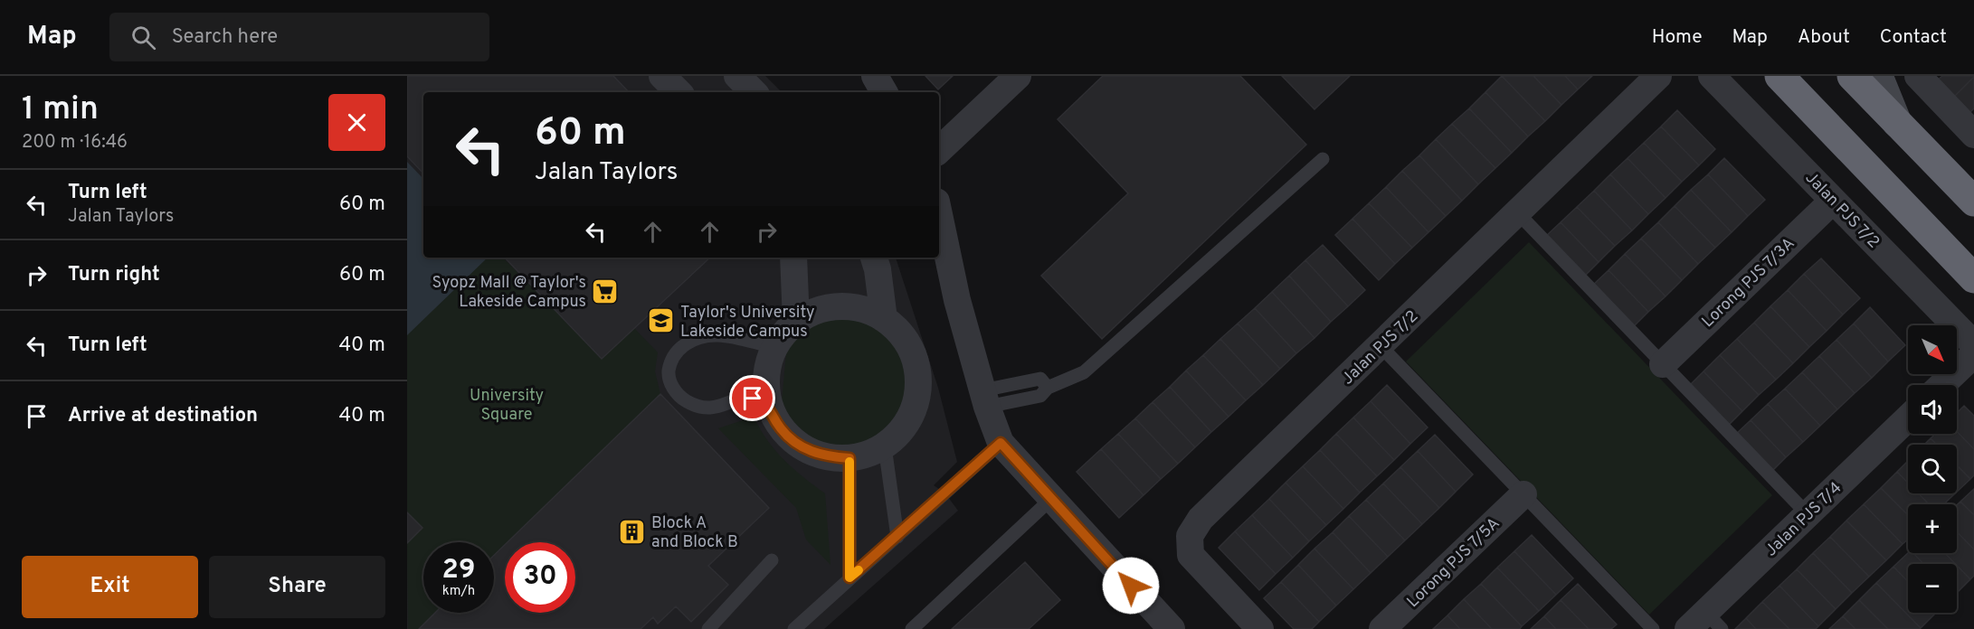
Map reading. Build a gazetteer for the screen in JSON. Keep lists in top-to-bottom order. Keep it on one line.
{"streets":{"street":["Jalan PJS 7/2","Lorong PJS 7/3A","Jalan PJS 7/4","Lorong PJS 7/5A"]},"crossings":[["Jalan PJS 7/2","Lorong PJS 7/3A"]],"parks":["University Square"],"places":{"supermarket":["Syopz Mall @ Taylor's Lakeside Campus"],"school or university":["Taylor's University Lakeside Campus"],"building":["Block A and Block B"]},"north":"bottom right","page":{"header":"Map","search":"Search here","nav":["Home","Map","About","Contact"],"heading":["1 min","200 m · 16:46"],"turn":["60 m","Jalan Taylors"],"list":[{"name":"Turn left","note":"Jalan Taylors","value":"60 m"},{"name":"Turn right","value":"60 m"},{"name":"Turn left","value":"40 m"},{"name":"Arrive at destination","value":"40 m"}],"map_buttons":["+","−"],"speed":"29 km/h","limit":"30","buttons":["Exit","Share"]}}
